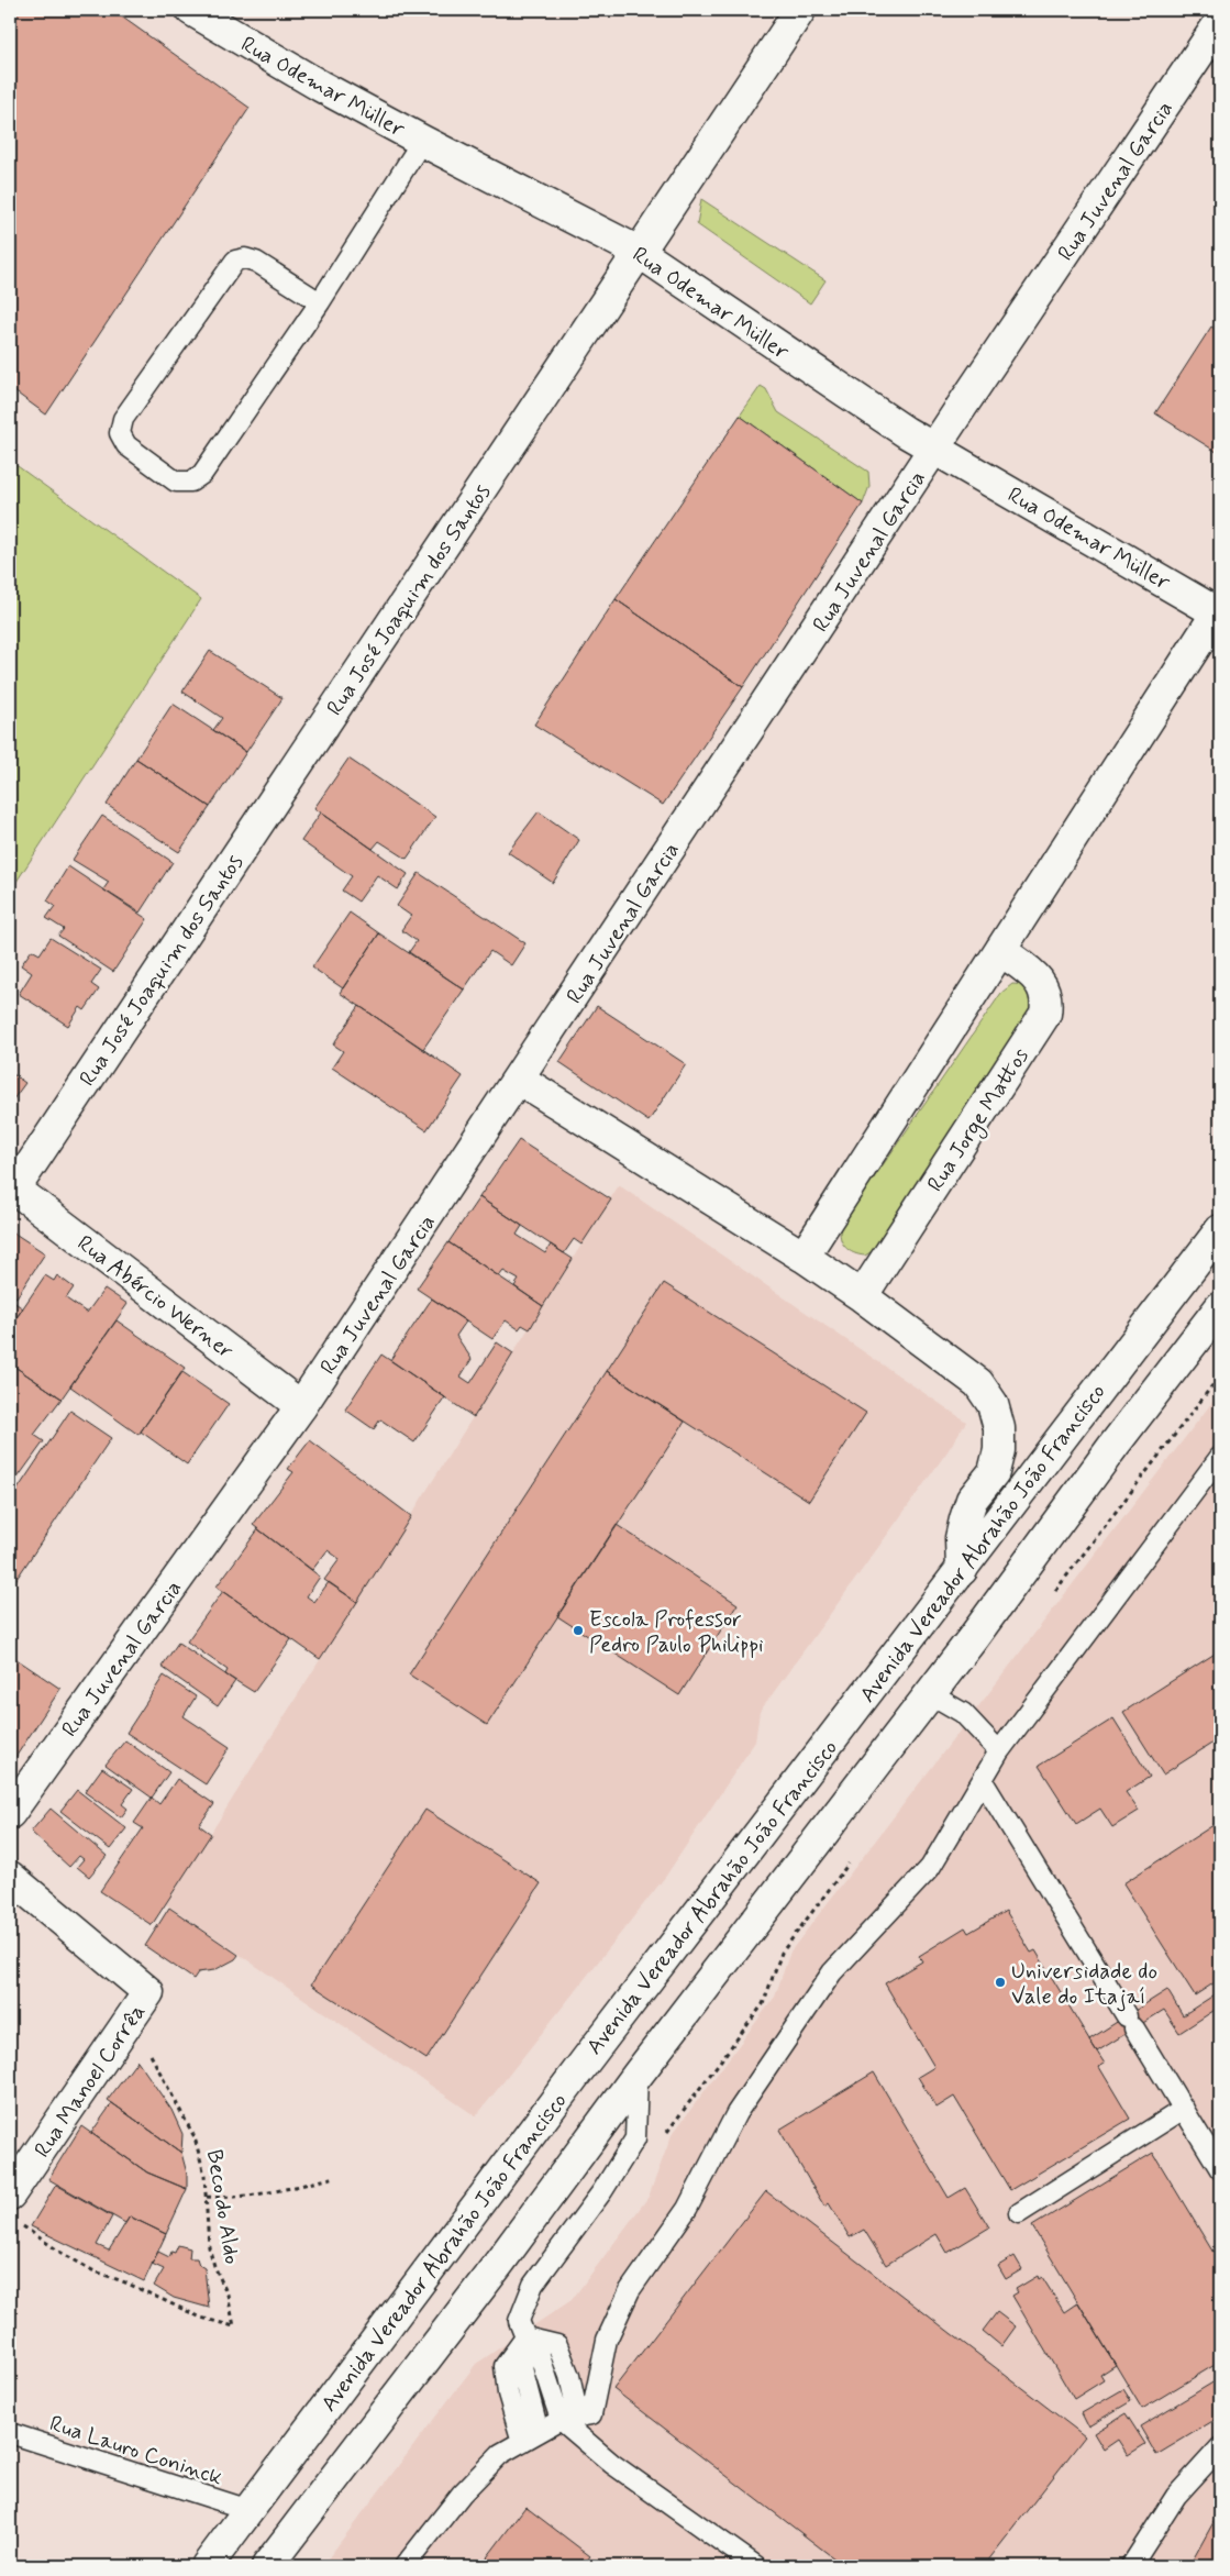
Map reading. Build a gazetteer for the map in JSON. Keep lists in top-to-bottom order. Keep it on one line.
{"streets":{"main road":["Rua Odemar Müller","Rua Juvenal Garcia","Rua José Joaquim dos Santos","Rua Jorge Mattos","Rua Abércio Werner","Avenida Vereador Abrahão João Francisco","Rua Manoel Corrêa"],"lane":["Rua Lauro Coninck"],"path":["Beco do Aldo"]},"crossings":[["Rua Odemar Müller","Rua Juvenal Garcia"],["Rua Odemar Müller","Rua José Joaquim dos Santos"],["Rua Juvenal Garcia","Rua Abércio Werner"],["Rua José Joaquim dos Santos","Rua Abércio Werner"],["Avenida Vereador Abrahão João Francisco","Rua Lauro Coninck"],["Rua Manoel Corrêa","Beco do Aldo"]],"places":["Escola Professor Pedro Paulo Philippi","Universidade do Vale do Itajaí"]}
